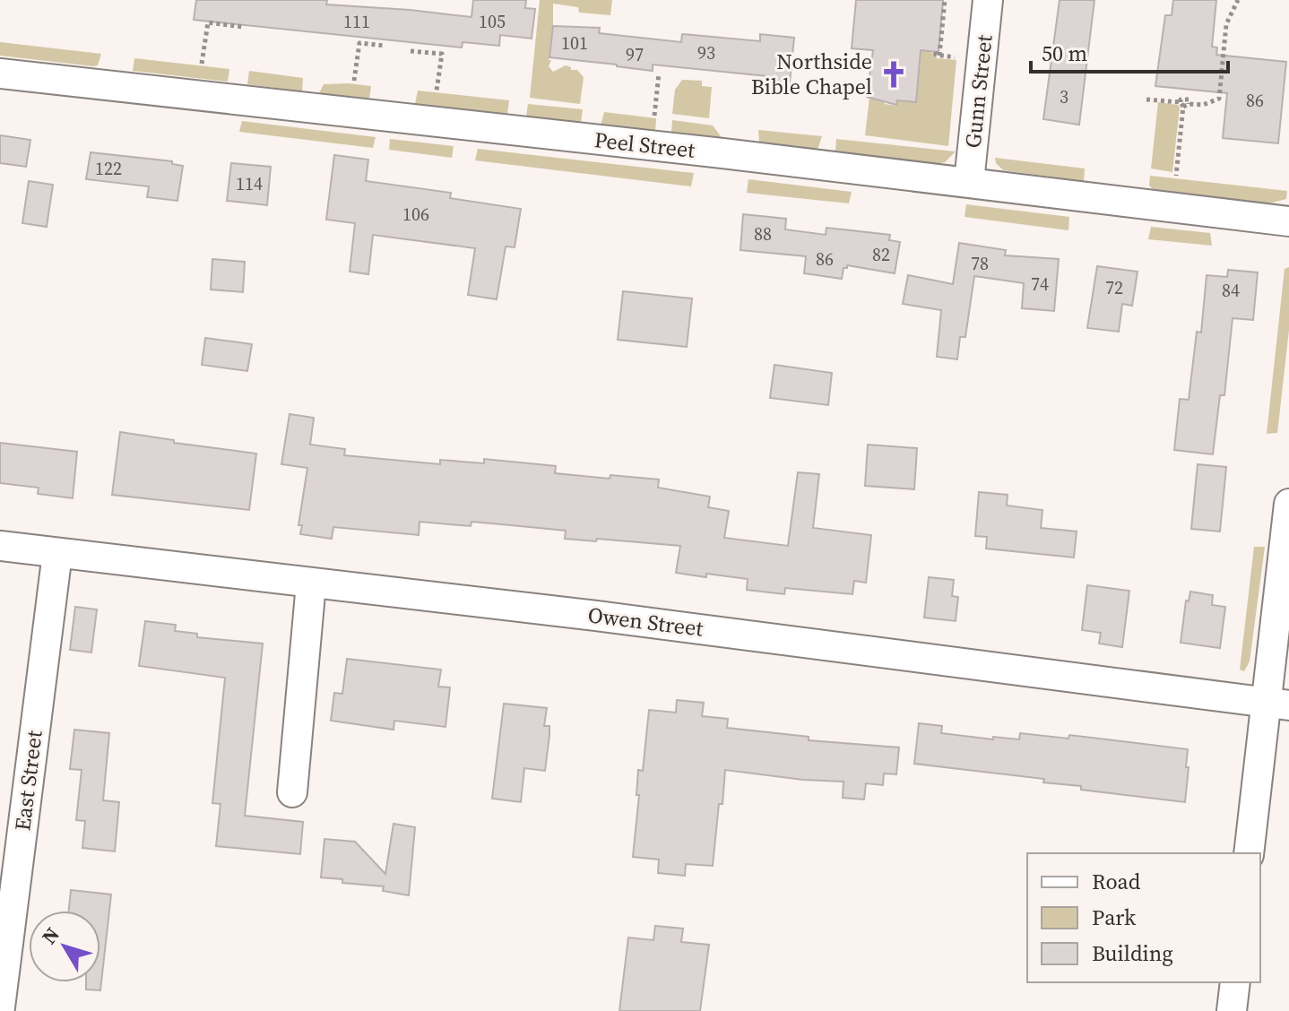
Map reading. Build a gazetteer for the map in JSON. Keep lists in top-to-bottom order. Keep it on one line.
{"streets":{"street":["Gunn Street","Peel Street","Owen Street","East Street"]},"crossings":[["Gunn Street","Peel Street"],["Owen Street","East Street"]],"places":{"church":["Northside Bible Chapel"]},"house_numbers":["111","105","101","93","97","3","86","122","114","106","88","82","86","78","74","72","84"],"legend":["Road","Park","Building"],"scale_bar":"50 m","north":"top left"}
